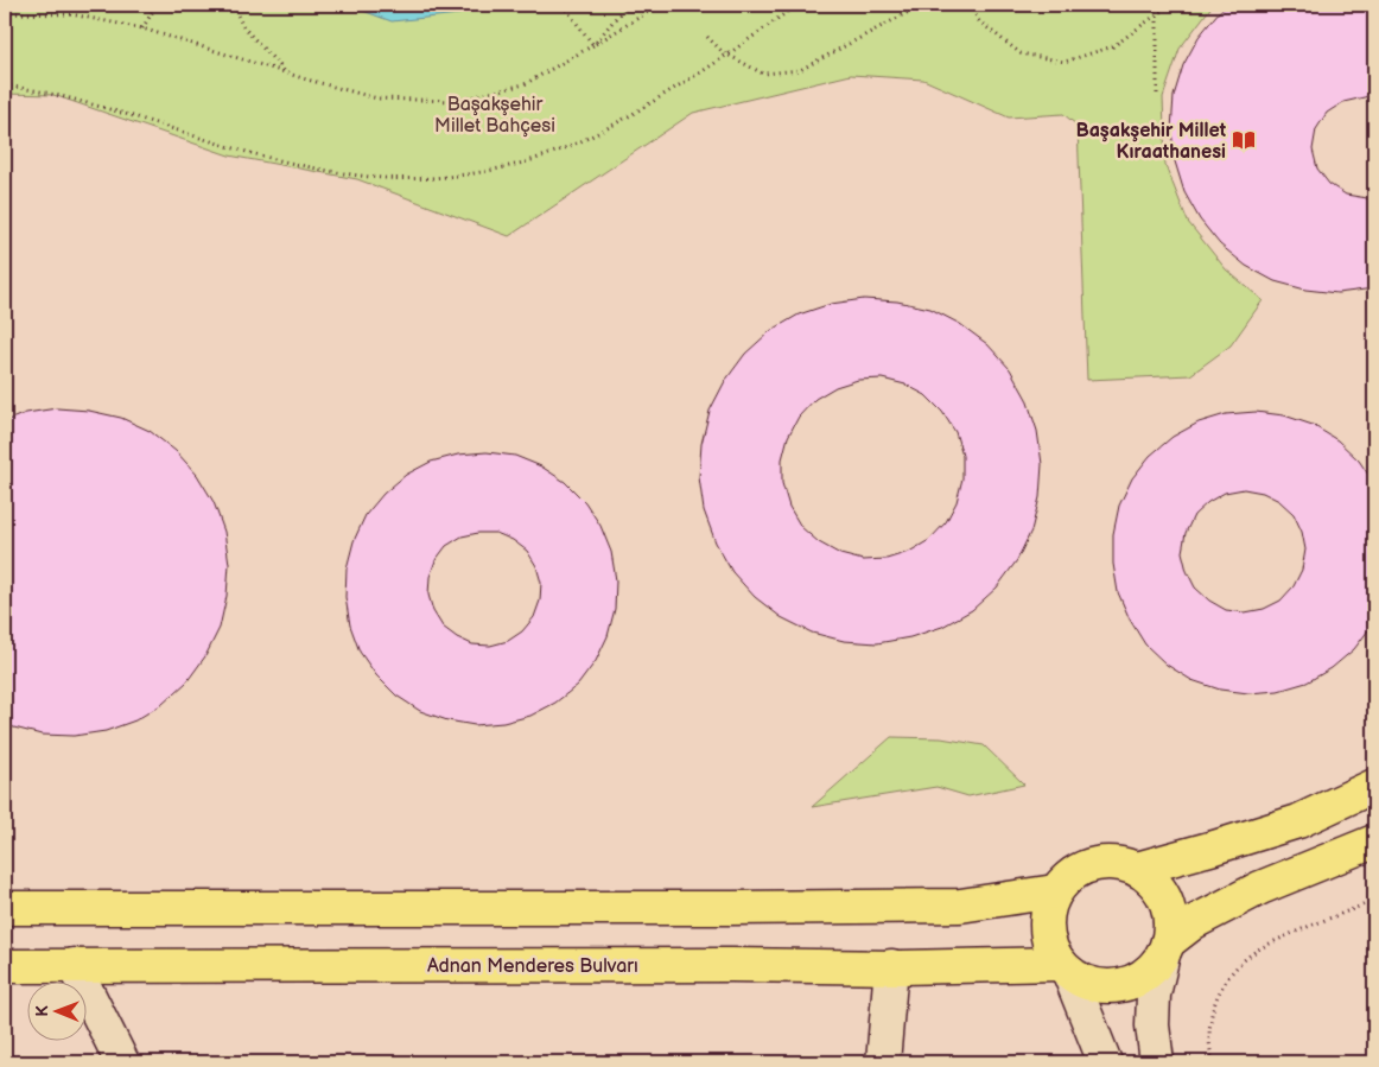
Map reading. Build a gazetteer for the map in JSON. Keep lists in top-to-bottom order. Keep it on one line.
{"streets":{"main road":["Adnan Menderes Bulvarı"]},"parks":["Başakşehir Millet Bahçesi"],"places":{"library":["Başakşehir Millet Kıraathanesi"]},"north":"left"}
